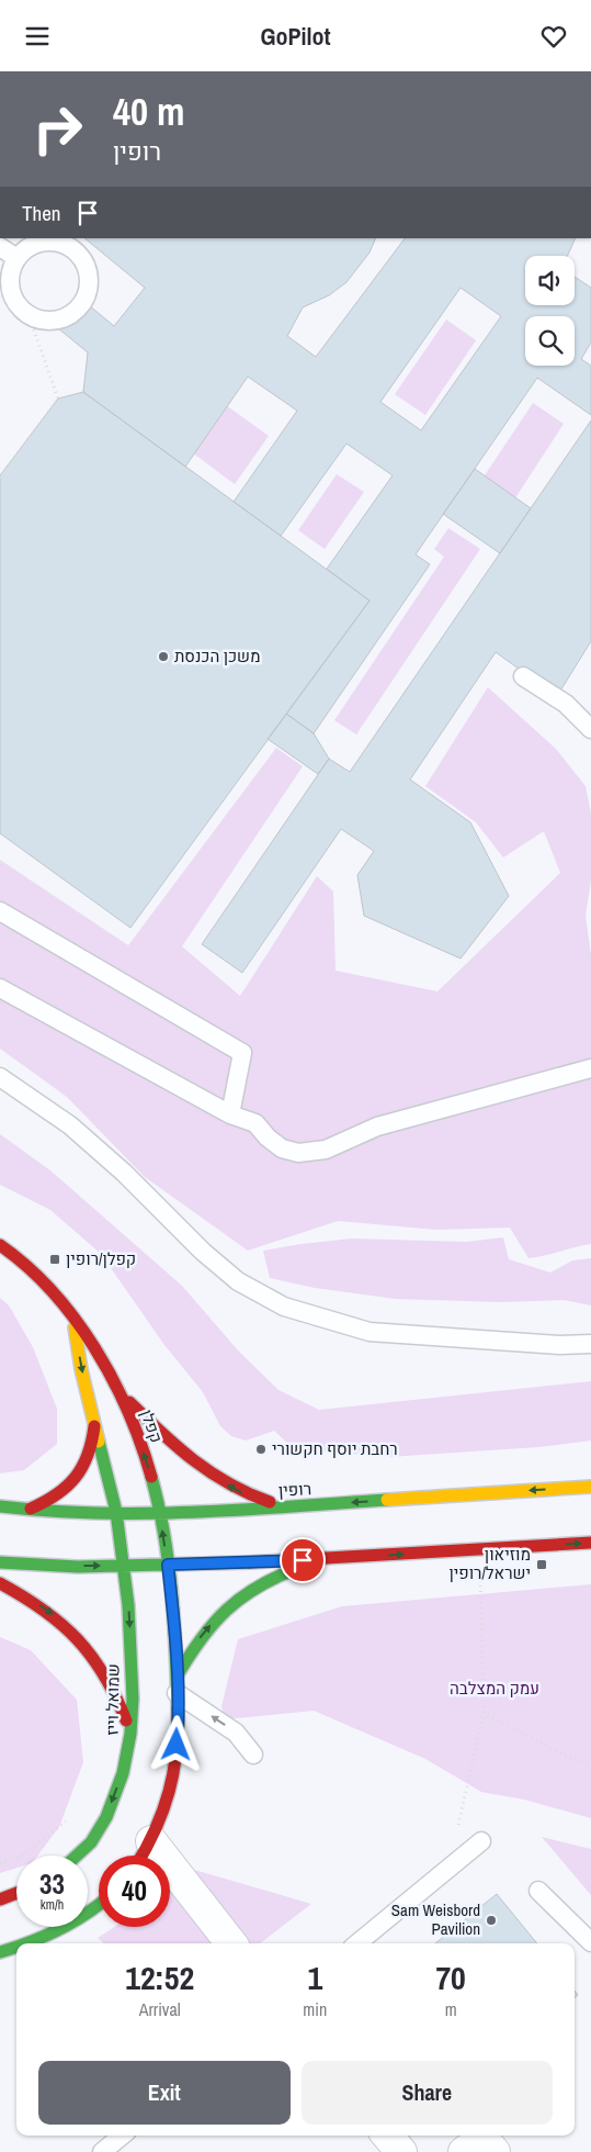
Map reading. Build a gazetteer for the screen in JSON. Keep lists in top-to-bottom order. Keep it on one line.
{"streets":{"street":["קפלן","רופין","שמואל וייז"]},"crossings":[["קפלן","רופין"],["רופין","שמואל וייז"]],"parks":["עמק המצלבה"],"places":{"other":["משכן הכנסת","רחבת יוסף חקשורי","Sam Weisbord Pavilion"],"transit":["קפלן/רופין","מוזיאון ישראל/רופין"]},"page":{"header":"GoPilot","turn":["40 m","רופין"],"then":"Then","speed":"33 km/h","limit":"40","eta":["12:52","Arrival","1","min","70","m"],"buttons":["Exit","Share"]}}
